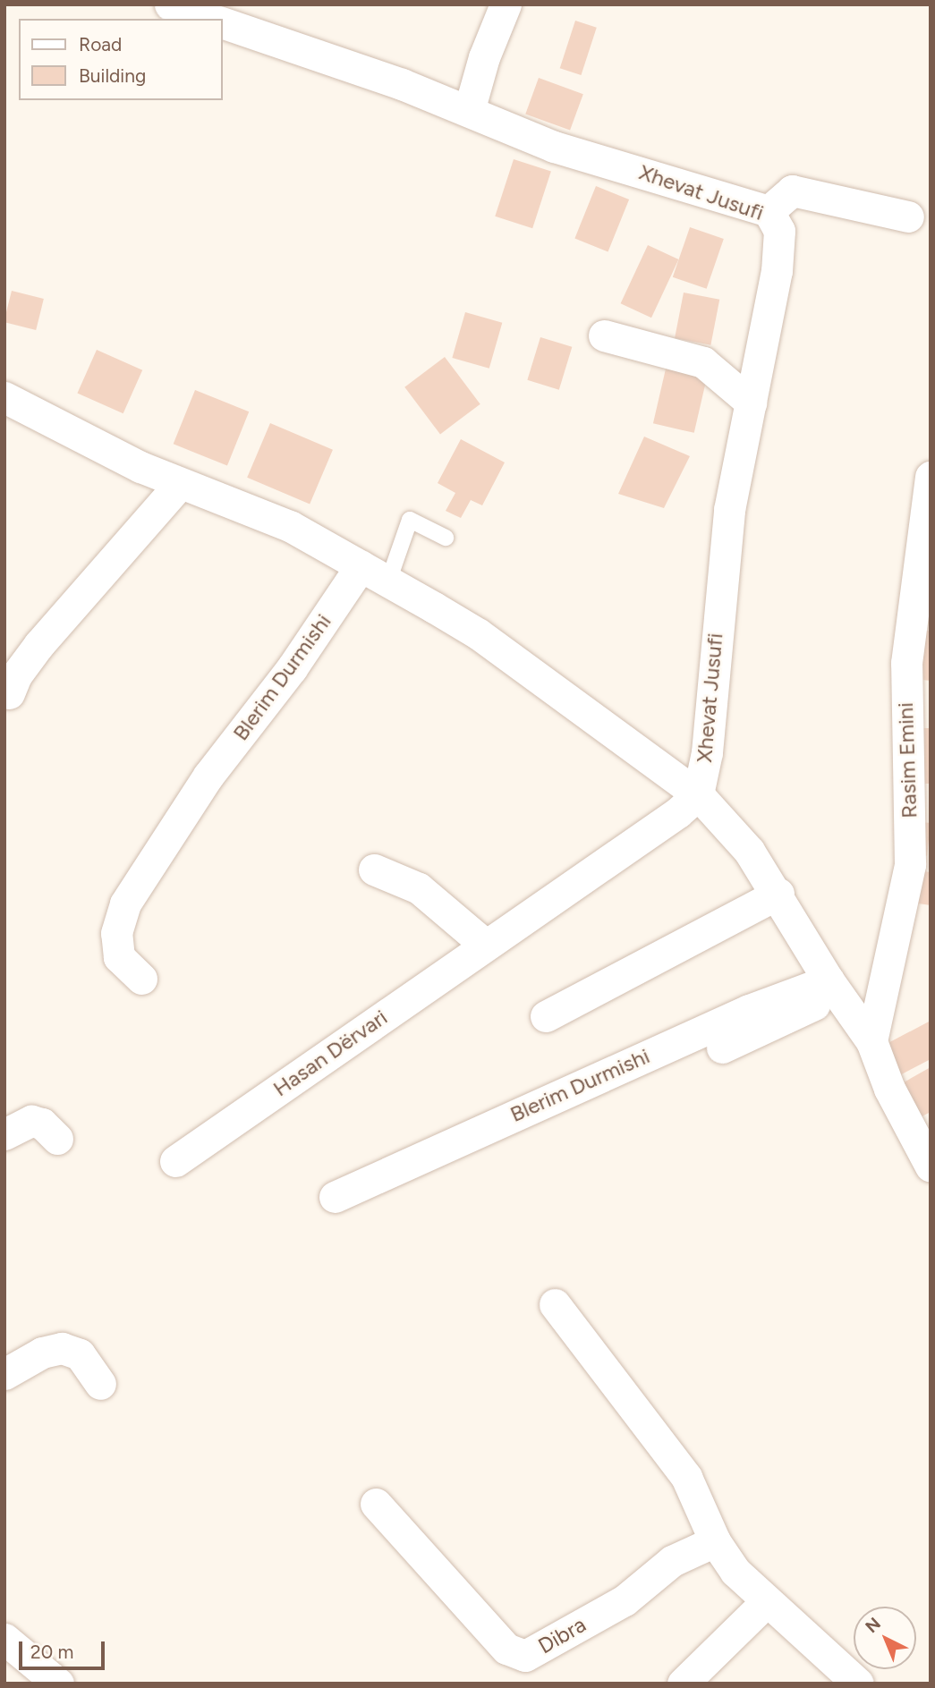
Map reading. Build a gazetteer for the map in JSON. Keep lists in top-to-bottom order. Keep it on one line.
{"streets":{"street":["Xhevat Jusufi","Blerim Durmishi","Rasim Emini","Hasan Dërvari","Dibra"]},"crossings":[["Xhevat Jusufi","Hasan Dërvari"]],"legend":["Road","Building"],"scale_bar":"20 m","north":"top left"}
